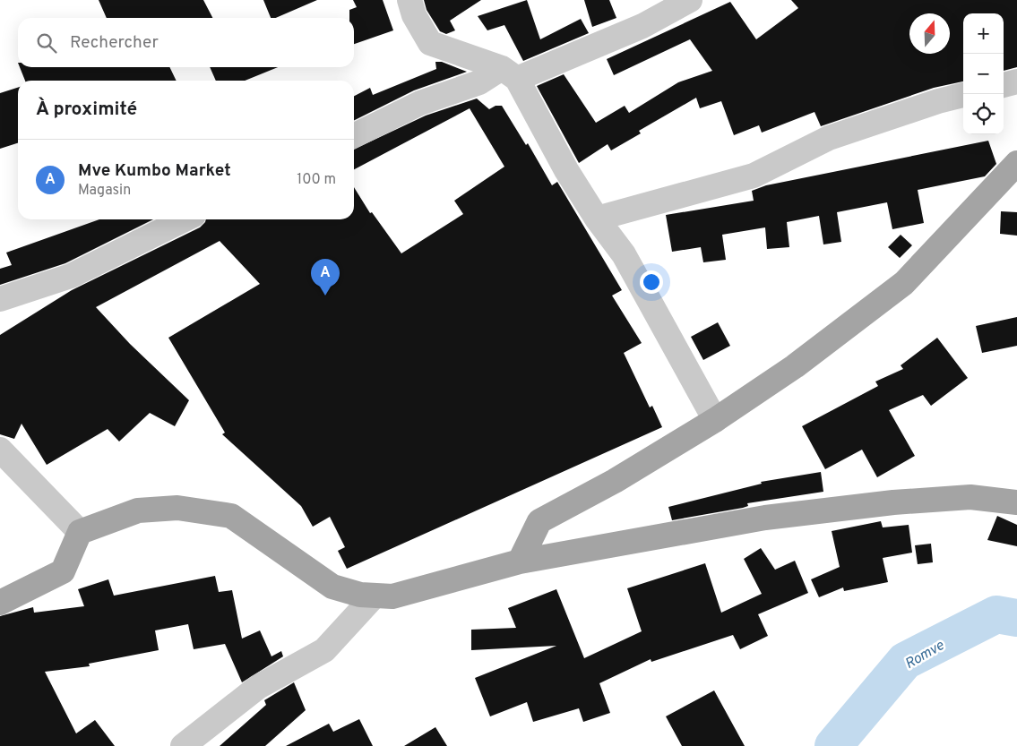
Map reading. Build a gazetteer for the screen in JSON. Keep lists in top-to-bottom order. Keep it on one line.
{"water":["Romve"],"north":"top","page":{"map_buttons":["+","−"],"search":"Rechercher","heading":"À proximité","list":[{"mark":"A","name":"Mve Kumbo Market","note":"Magasin","value":"100 m"}],"pins":"A"}}
